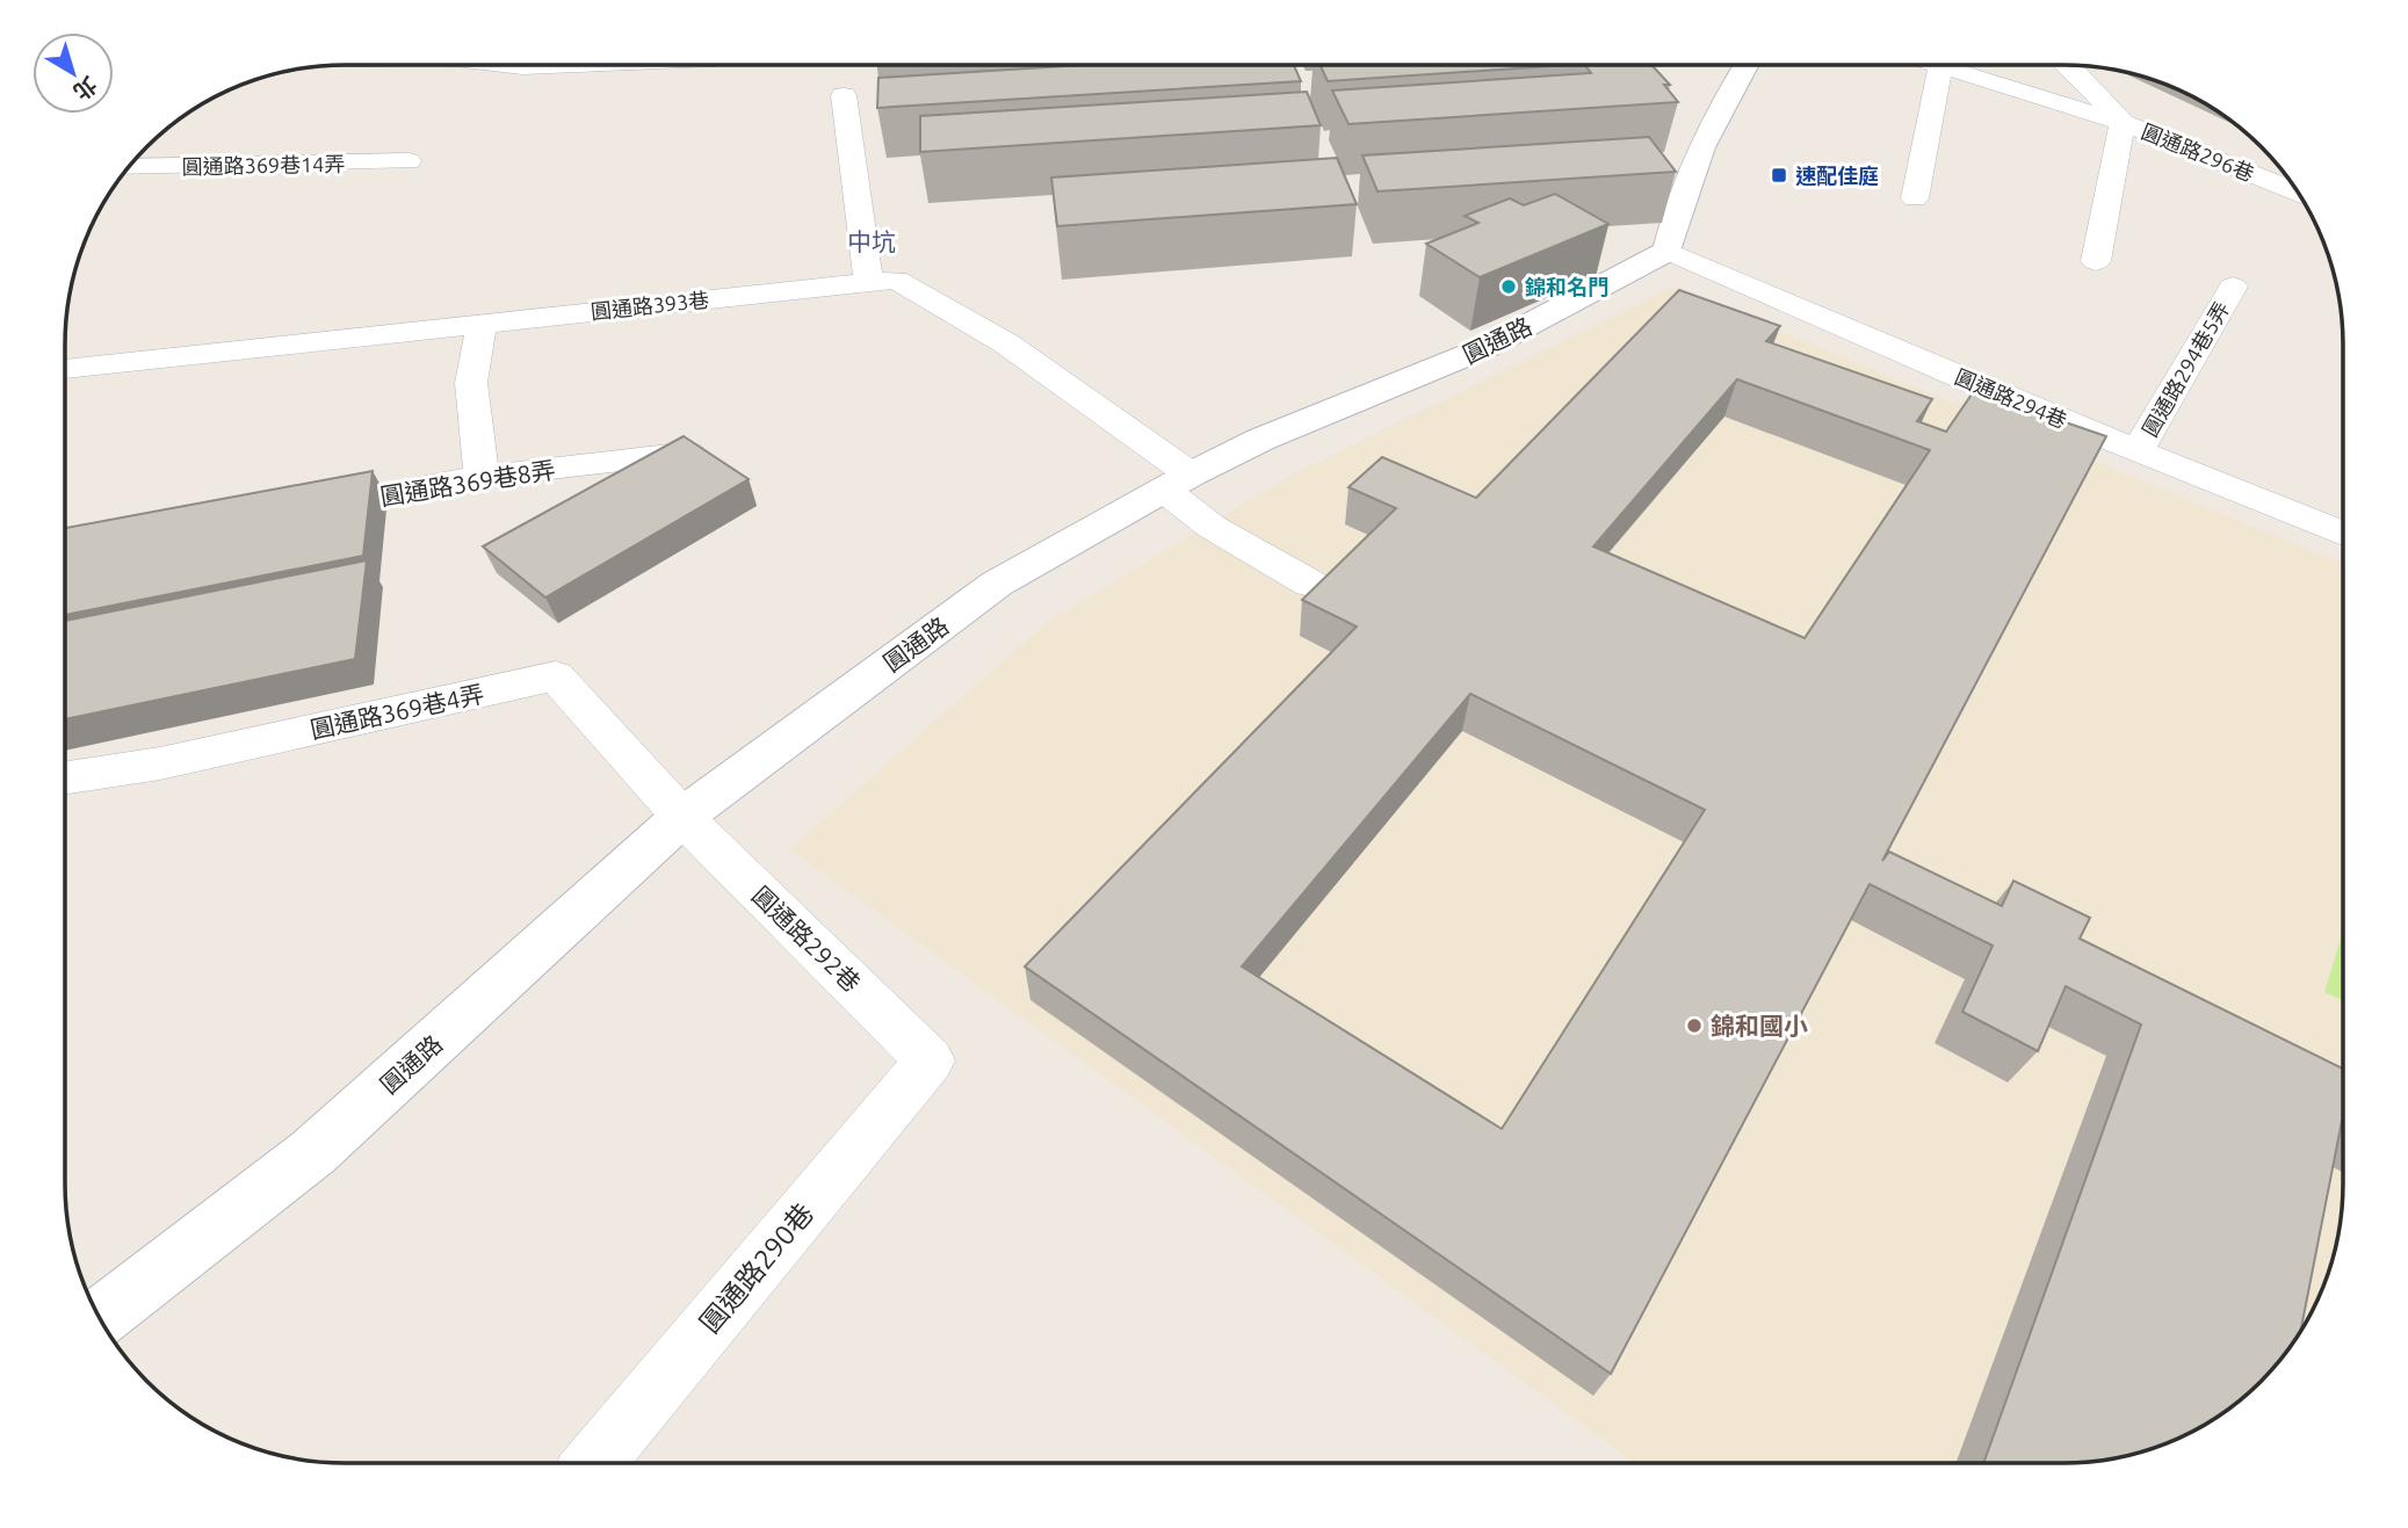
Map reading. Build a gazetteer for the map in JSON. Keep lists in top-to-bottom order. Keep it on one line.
{"streets":{"street":["圓通路"],"lane":["圓通路296巷","圓通路369巷14弄","圓通路393巷","圓通路294巷5弄","圓通路294巷","圓通路369巷8弄","圓通路369巷4弄","圓通路292巷","圓通路290巷"]},"crossings":[["圓通路393巷","圓通路"],["圓通路","圓通路294巷"],["圓通路","圓通路369巷4弄"],["圓通路","圓通路292巷"],["圓通路294巷5弄","圓通路294巷"],["圓通路369巷4弄","圓通路292巷"],["圓通路292巷","圓通路290巷"]],"districts":["中坑"],"places":{"transit":["速配佳庭"],"other":["錦和名門","錦和國小"]},"north":"bottom right"}
